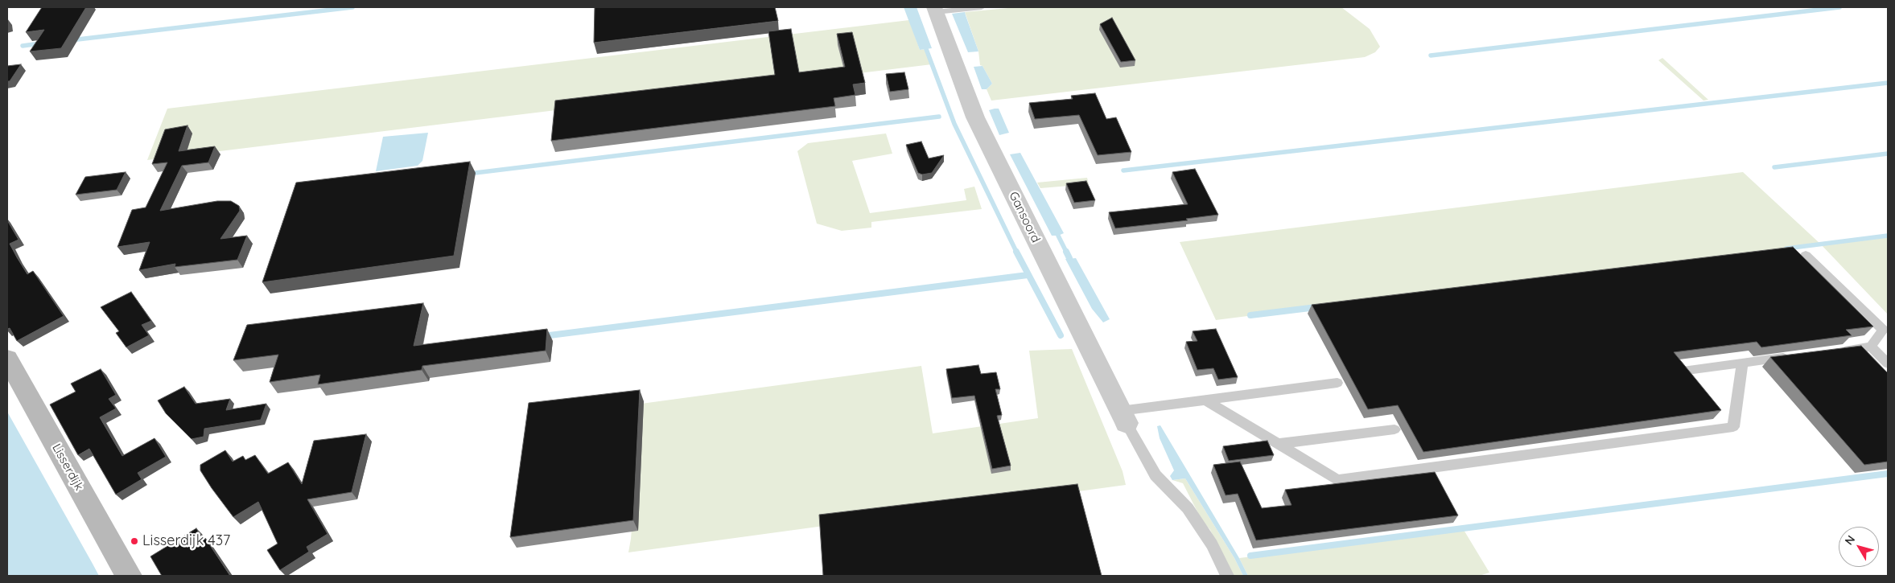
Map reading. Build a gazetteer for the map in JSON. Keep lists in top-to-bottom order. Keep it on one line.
{"streets":{"street":["Gansoord","Lisserdijk"]},"places":["Lisserdijk 437"],"north":"top left"}
